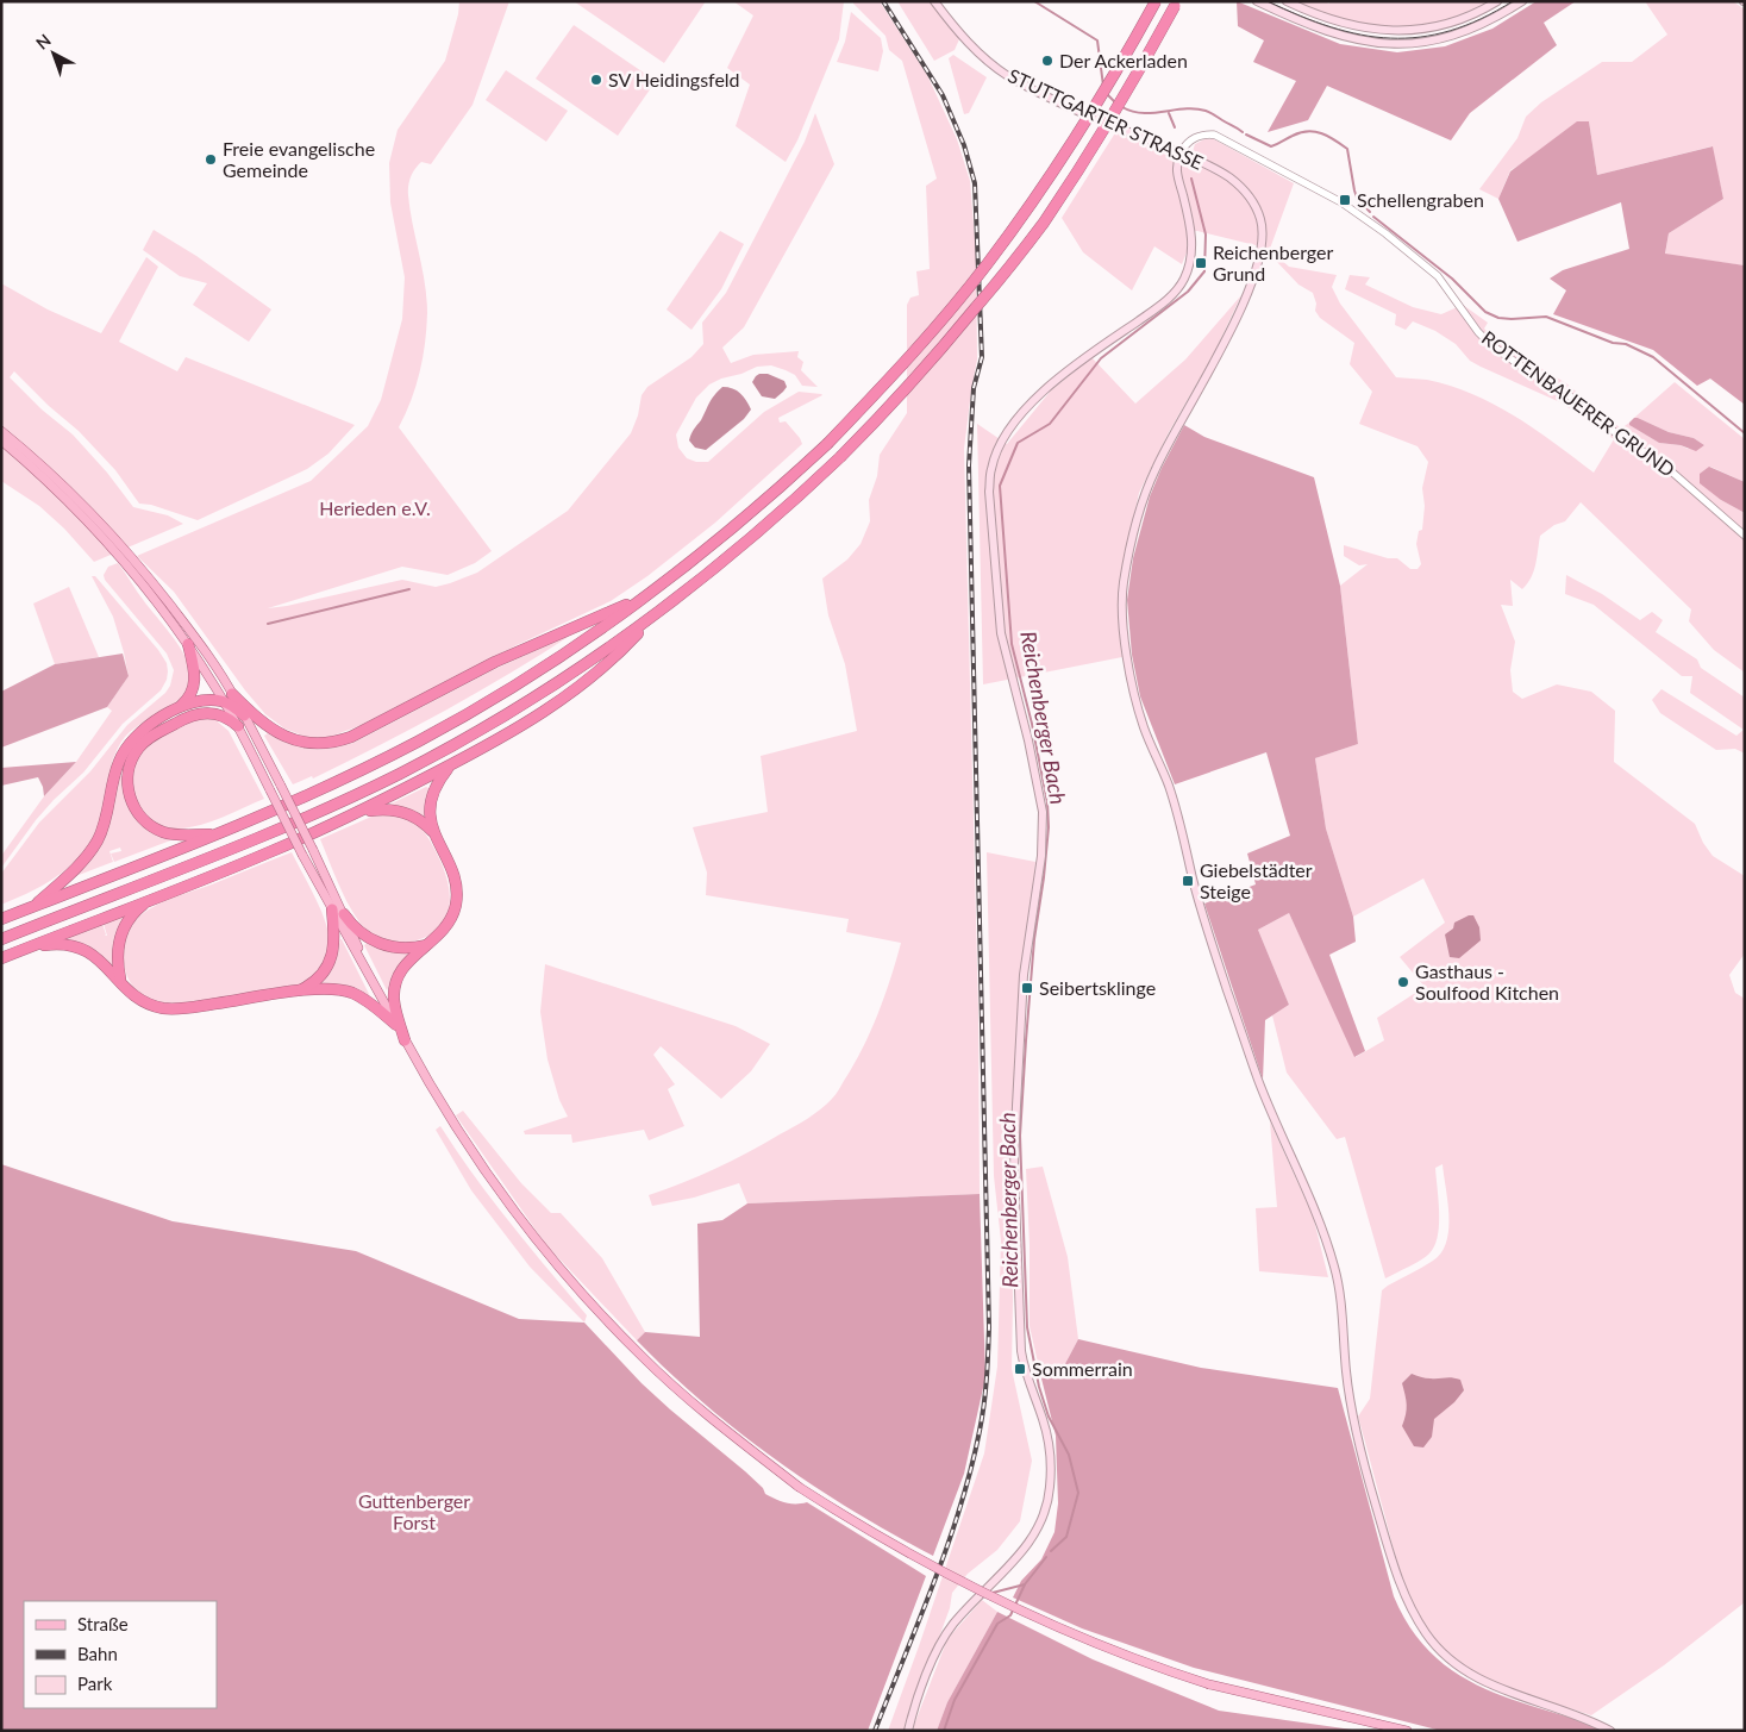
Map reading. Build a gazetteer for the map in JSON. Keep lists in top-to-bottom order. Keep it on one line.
{"streets":{"main road":["STUTTGARTER STRASSE"],"street":["ROTTENBAUERER GRUND"]},"crossings":[["STUTTGARTER STRASSE","ROTTENBAUERER GRUND"]],"water":["Reichenberger Bach"],"parks":["Herieden e.V.","Guttenberger Forst"],"places":{"other":["Der Ackerladen","SV Heidingsfeld","Freie evangelische Gemeinde","Gasthaus - Soulfood Kitchen"],"transit":["Schellengraben","Reichenberger Grund","Giebelstädter Steige","Seibertsklinge","Sommerrain"]},"legend":["Straße","Bahn","Park"],"north":"top left"}
